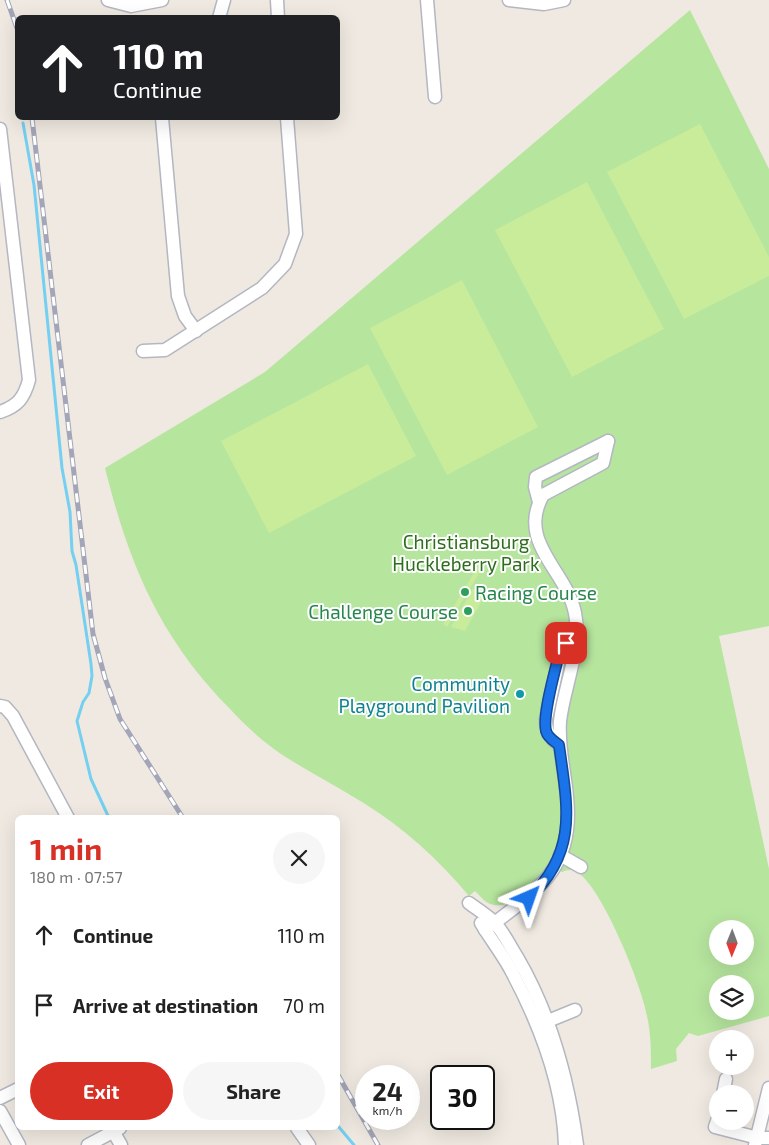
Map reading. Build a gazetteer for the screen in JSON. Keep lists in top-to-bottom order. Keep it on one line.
{"parks":["Christiansburg Huckleberry Park"],"places":["Racing Course","Challenge Course","Community Playground Pavilion"],"north":"bottom","page":{"turn":["110 m","Continue"],"heading":["1 min","180 m · 07:57"],"list":[{"name":"Continue","value":"110 m"},{"name":"Arrive at destination","value":"70 m"}],"map_buttons":["+","−"],"buttons":["Exit","Share"],"speed":"24 km/h","limit":"30"}}
